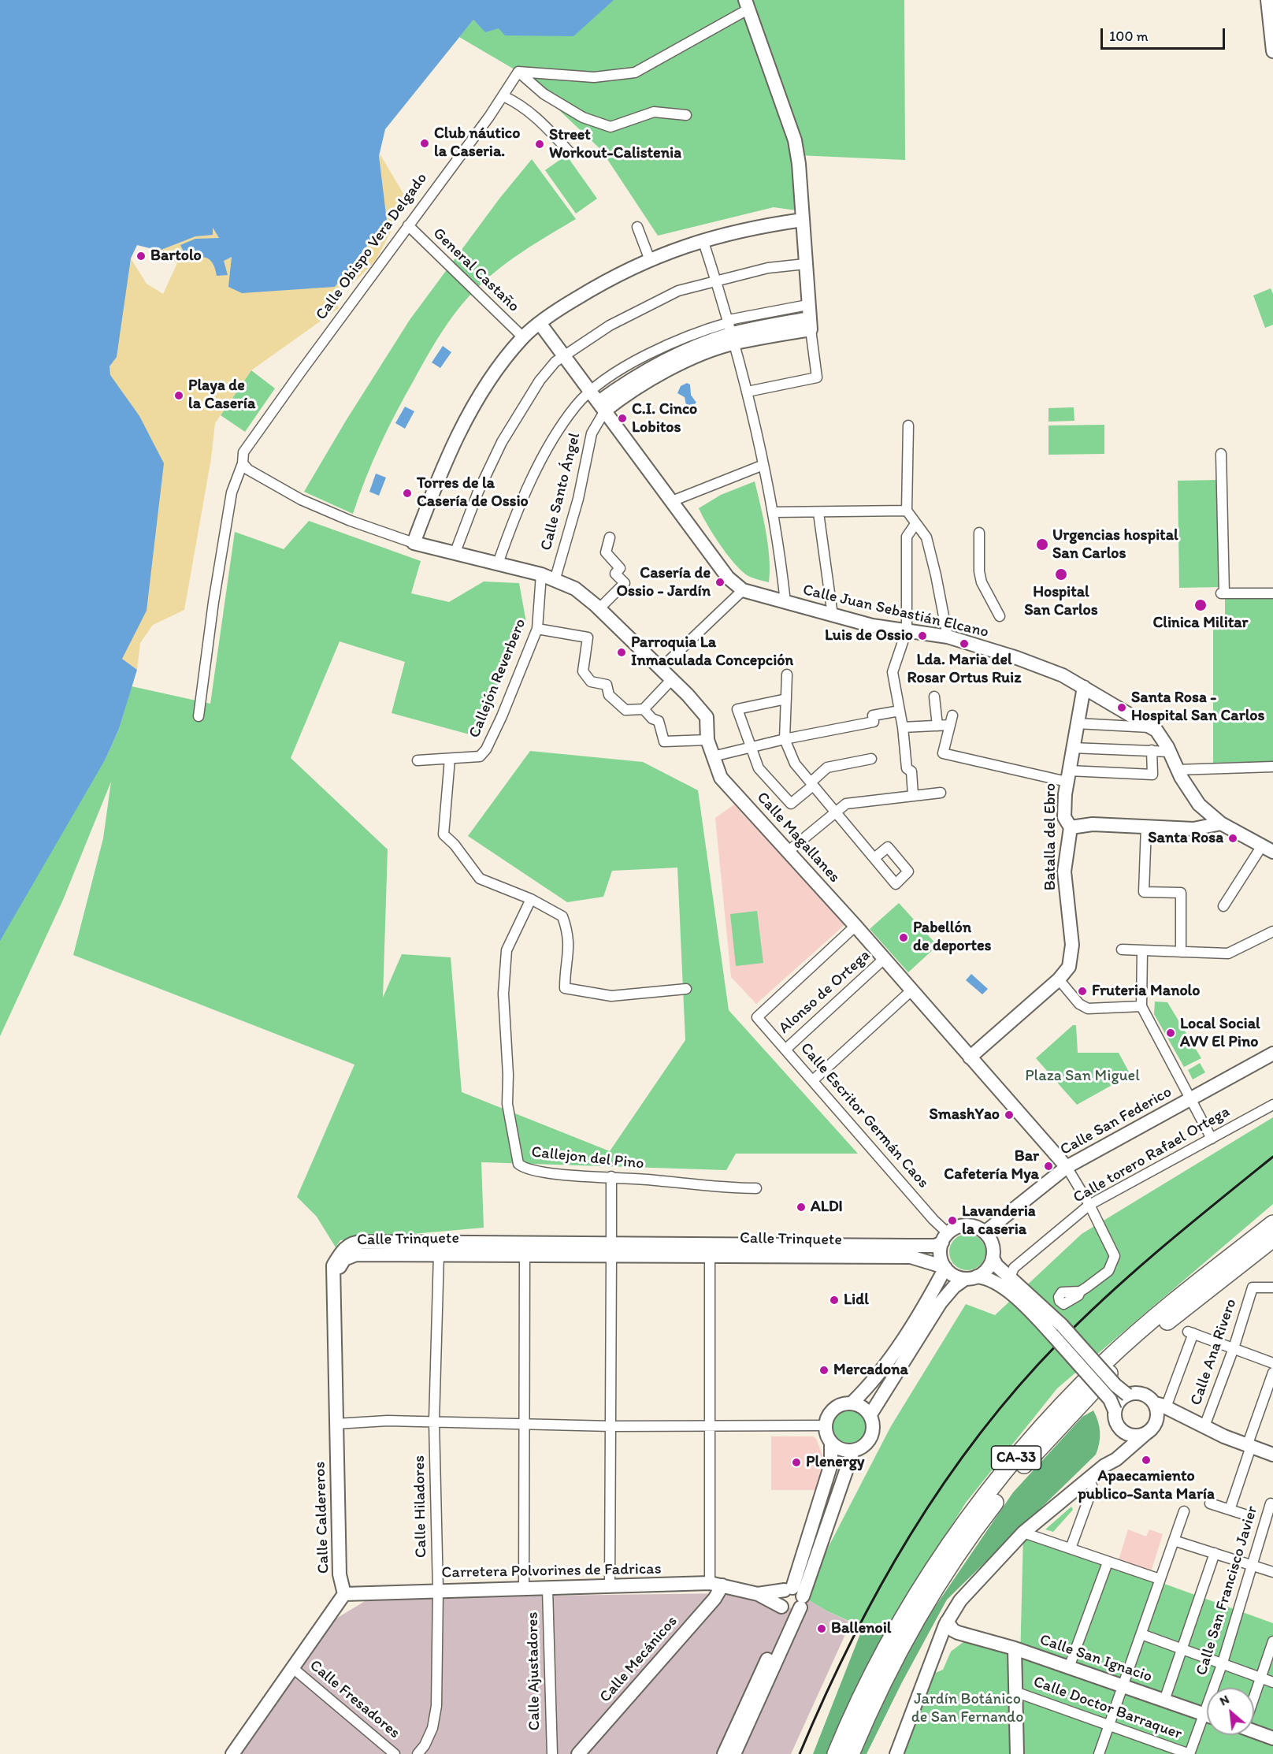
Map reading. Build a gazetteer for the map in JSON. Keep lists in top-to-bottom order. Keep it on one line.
{"streets":{"highway":["CA-33"],"street":["Calle Obispo Vera Delgado","General Castaño","Calle Santo Ángel","Calle Juan Sebastián Elcano","Callejón Reverbero","Batalla del Ebro","Calle Magallanes","Alonso de Ortega","Calle Escritor Germán Caos","Calle San Federico","Calle torero Rafael Ortega","Callejon del Pino","Calle Trinquete","Calle Ana Rivero","Calle Hiladores","Calle Caldereros","Carretera Polvorines de Fadricas","Calle San Francisco Javier","Calle San Ignacio","Calle Mecánicos","Calle Ajustadores","Calle Fresadores","Calle Doctor Barraquer"]},"crossings":[["Calle Obispo Vera Delgado","General Castaño"],["Calle Santo Ángel","Calle Juan Sebastián Elcano"],["Calle Santo Ángel","Calle Magallanes"],["Calle Juan Sebastián Elcano","Batalla del Ebro"],["Callejón Reverbero","Calle Magallanes"],["Batalla del Ebro","Calle Magallanes"],["Calle Magallanes","Alonso de Ortega"],["Calle Magallanes","Calle Escritor Germán Caos"],["Calle Magallanes","Calle San Federico"],["Alonso de Ortega","Calle Escritor Germán Caos"],["Calle Escritor Germán Caos","Calle San Federico"],["Calle Escritor Germán Caos","Calle Trinquete"],["Calle San Federico","Calle Trinquete"],["Calle Trinquete","Calle Hiladores"],["Calle Trinquete","Calle Caldereros"],["Calle Hiladores","Carretera Polvorines de Fadricas"],["Calle Caldereros","Carretera Polvorines de Fadricas"],["Carretera Polvorines de Fadricas","Calle Mecánicos"],["Carretera Polvorines de Fadricas","Calle Ajustadores"],["Calle San Francisco Javier","Calle Doctor Barraquer"]],"parks":["Plaza San Miguel","Jardín Botánico de San Fernando"],"places":["Club náutico la Caseria.","Street Workout-Calistenia","Bartolo","Playa de la Casería","C.I. Cinco Lobitos","Torres de la Casería de Ossio","Urgencias hospital San Carlos","Hospital San Carlos","Casería de Ossio - Jardín","Clinica Militar","Luis de Ossio","Lda. Maria del Rosar Ortus Ruiz","Parroquia La Inmaculada Concepción","Santa Rosa - Hospital San Carlos","Santa Rosa","Pabellón de deportes","Fruteria Manolo","Local Social AVV El Pino","SmashYao","Bar Cafetería Mya","ALDI","Lavanderia la caseria","Lidl","Mercadona","Apaecamiento publico-Santa María","Plenergy","Ballenoil"],"scale_bar":"100 m","north":"top left"}
